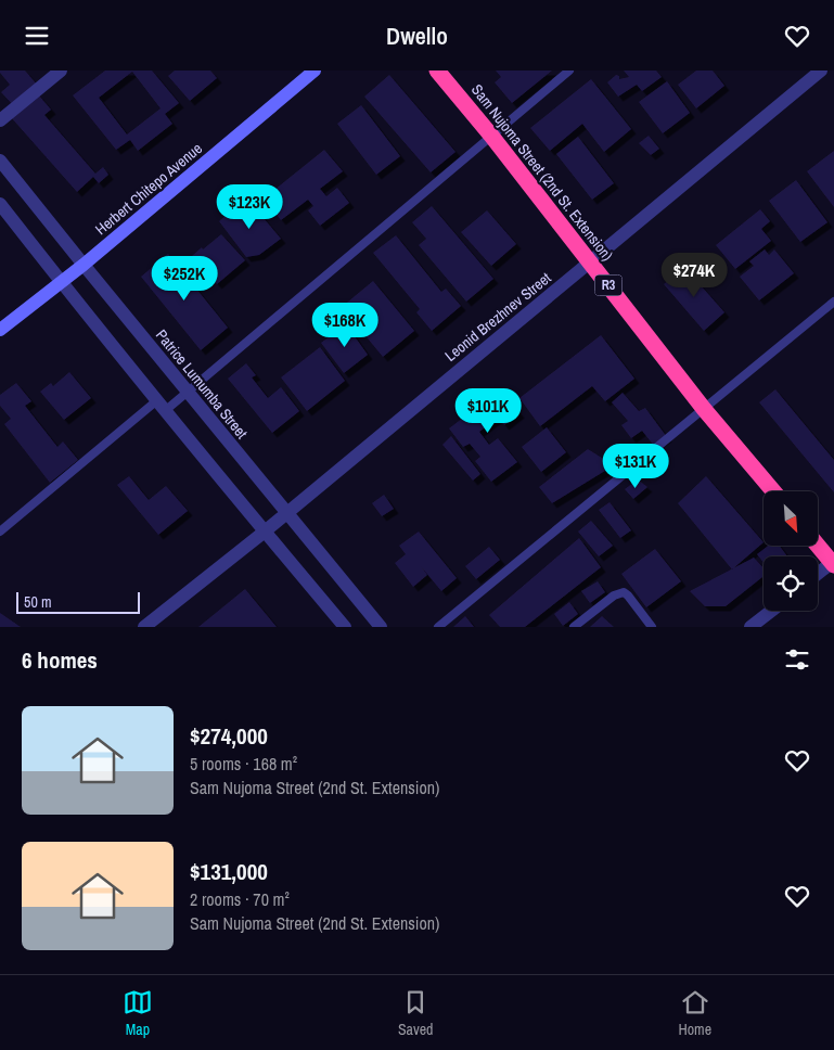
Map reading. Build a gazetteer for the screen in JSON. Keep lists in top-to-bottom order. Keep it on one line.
{"streets":{"highway":["Sam Nujoma Street (2nd St. Extension)","R3"],"main road":["Herbert Chitepo Avenue"],"street":["Leonid Brezhnev Street","Patrice Lumumba Street"]},"crossings":[["Sam Nujoma Street (2nd St. Extension)","Leonid Brezhnev Street"],["Herbert Chitepo Avenue","Patrice Lumumba Street"],["Leonid Brezhnev Street","Patrice Lumumba Street"]],"scale_bar":"50 m","north":"bottom right","page":{"header":"Dwello","price":["$123K","$274K","$252K","$168K","$101K","$131K"],"scale":"50 m","heading":"6 homes","list":[{"name":"$274,000","note":"5 rooms · 168 m² · Sam Nujoma Street (2nd St. Extension)"},{"name":"$131,000","note":"2 rooms · 70 m² · Sam Nujoma Street (2nd St. Extension)"}],"tabs":["Map","Saved","Home"]}}
